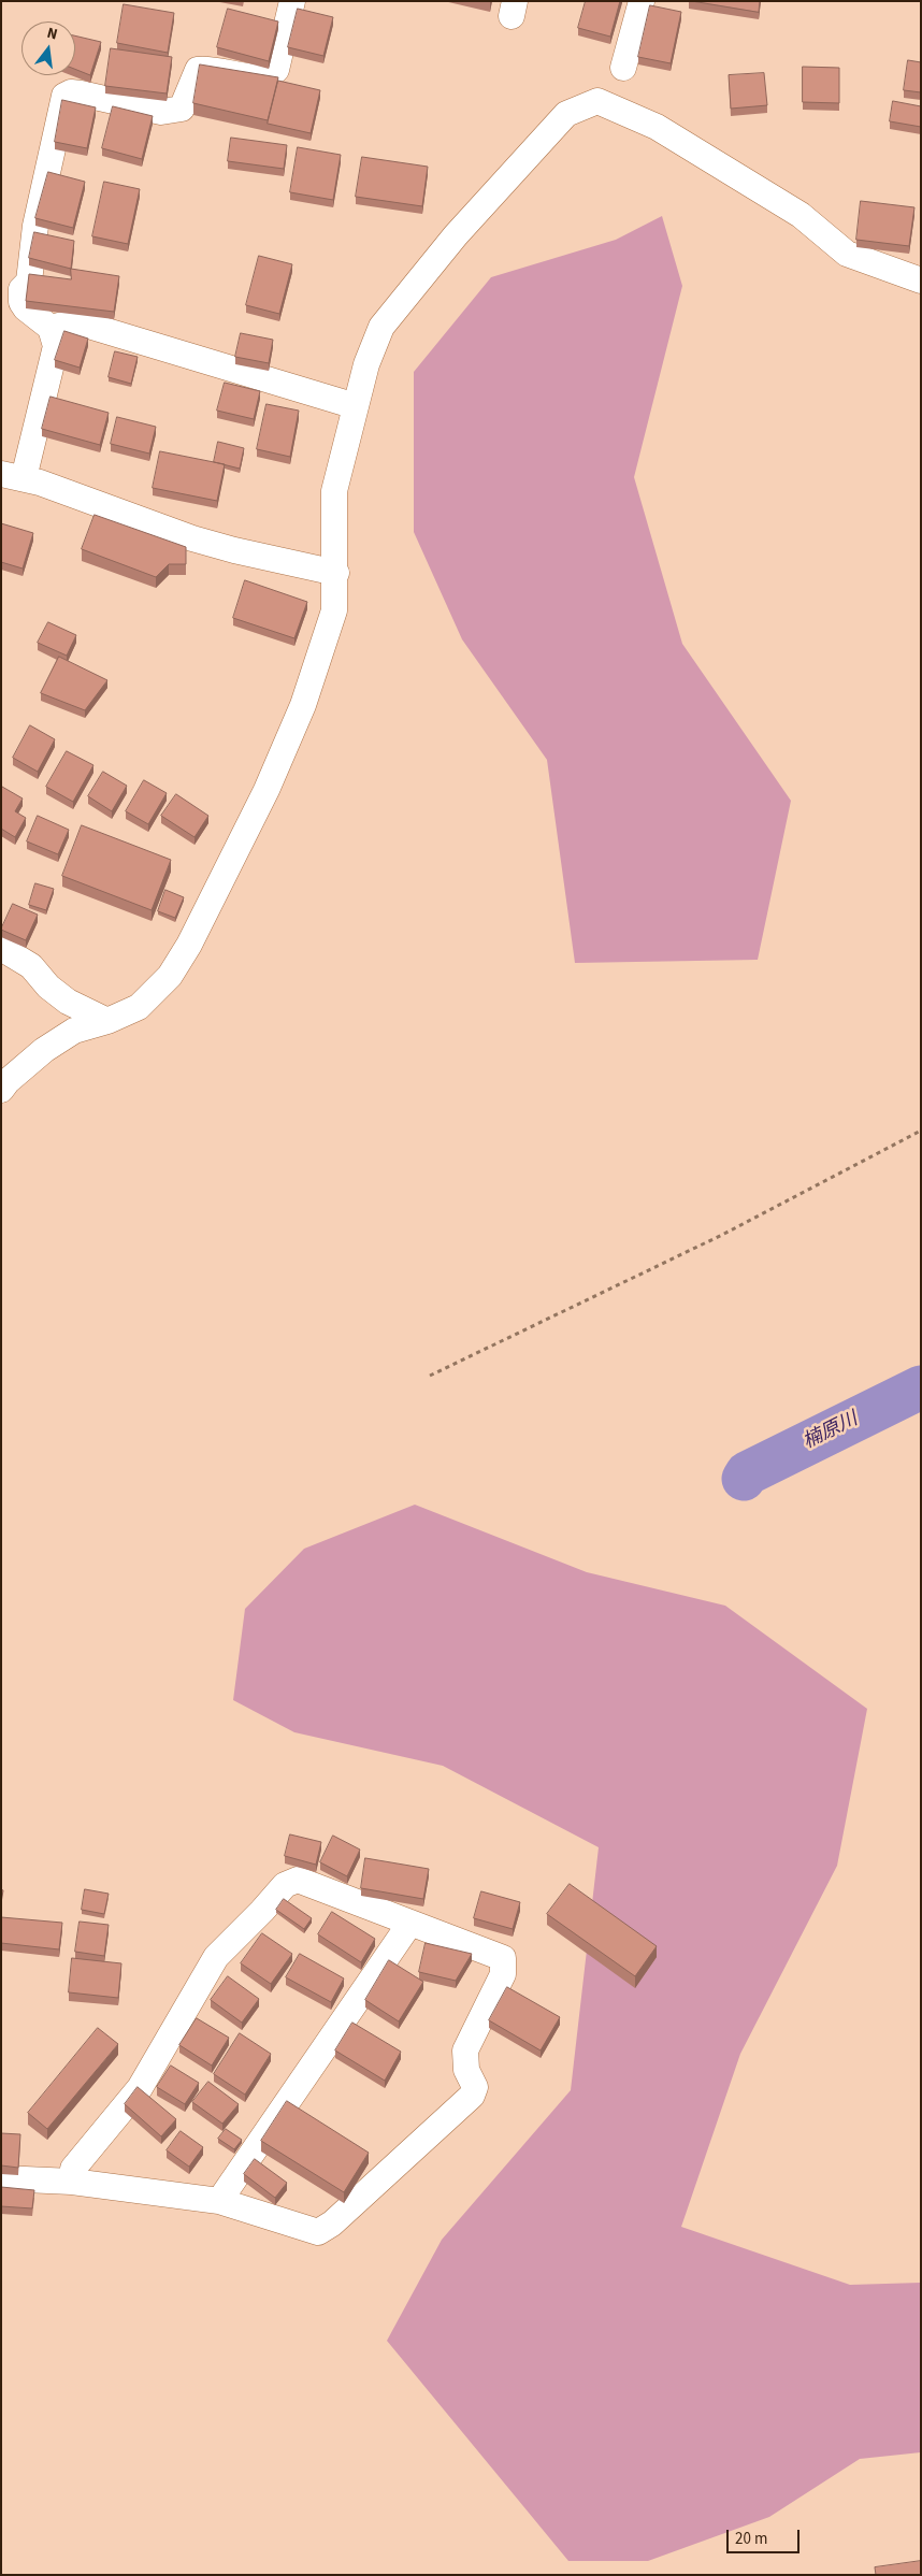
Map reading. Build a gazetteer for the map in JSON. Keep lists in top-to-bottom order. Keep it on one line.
{"water":["楠原川"],"scale_bar":"20 m","north":"top"}
